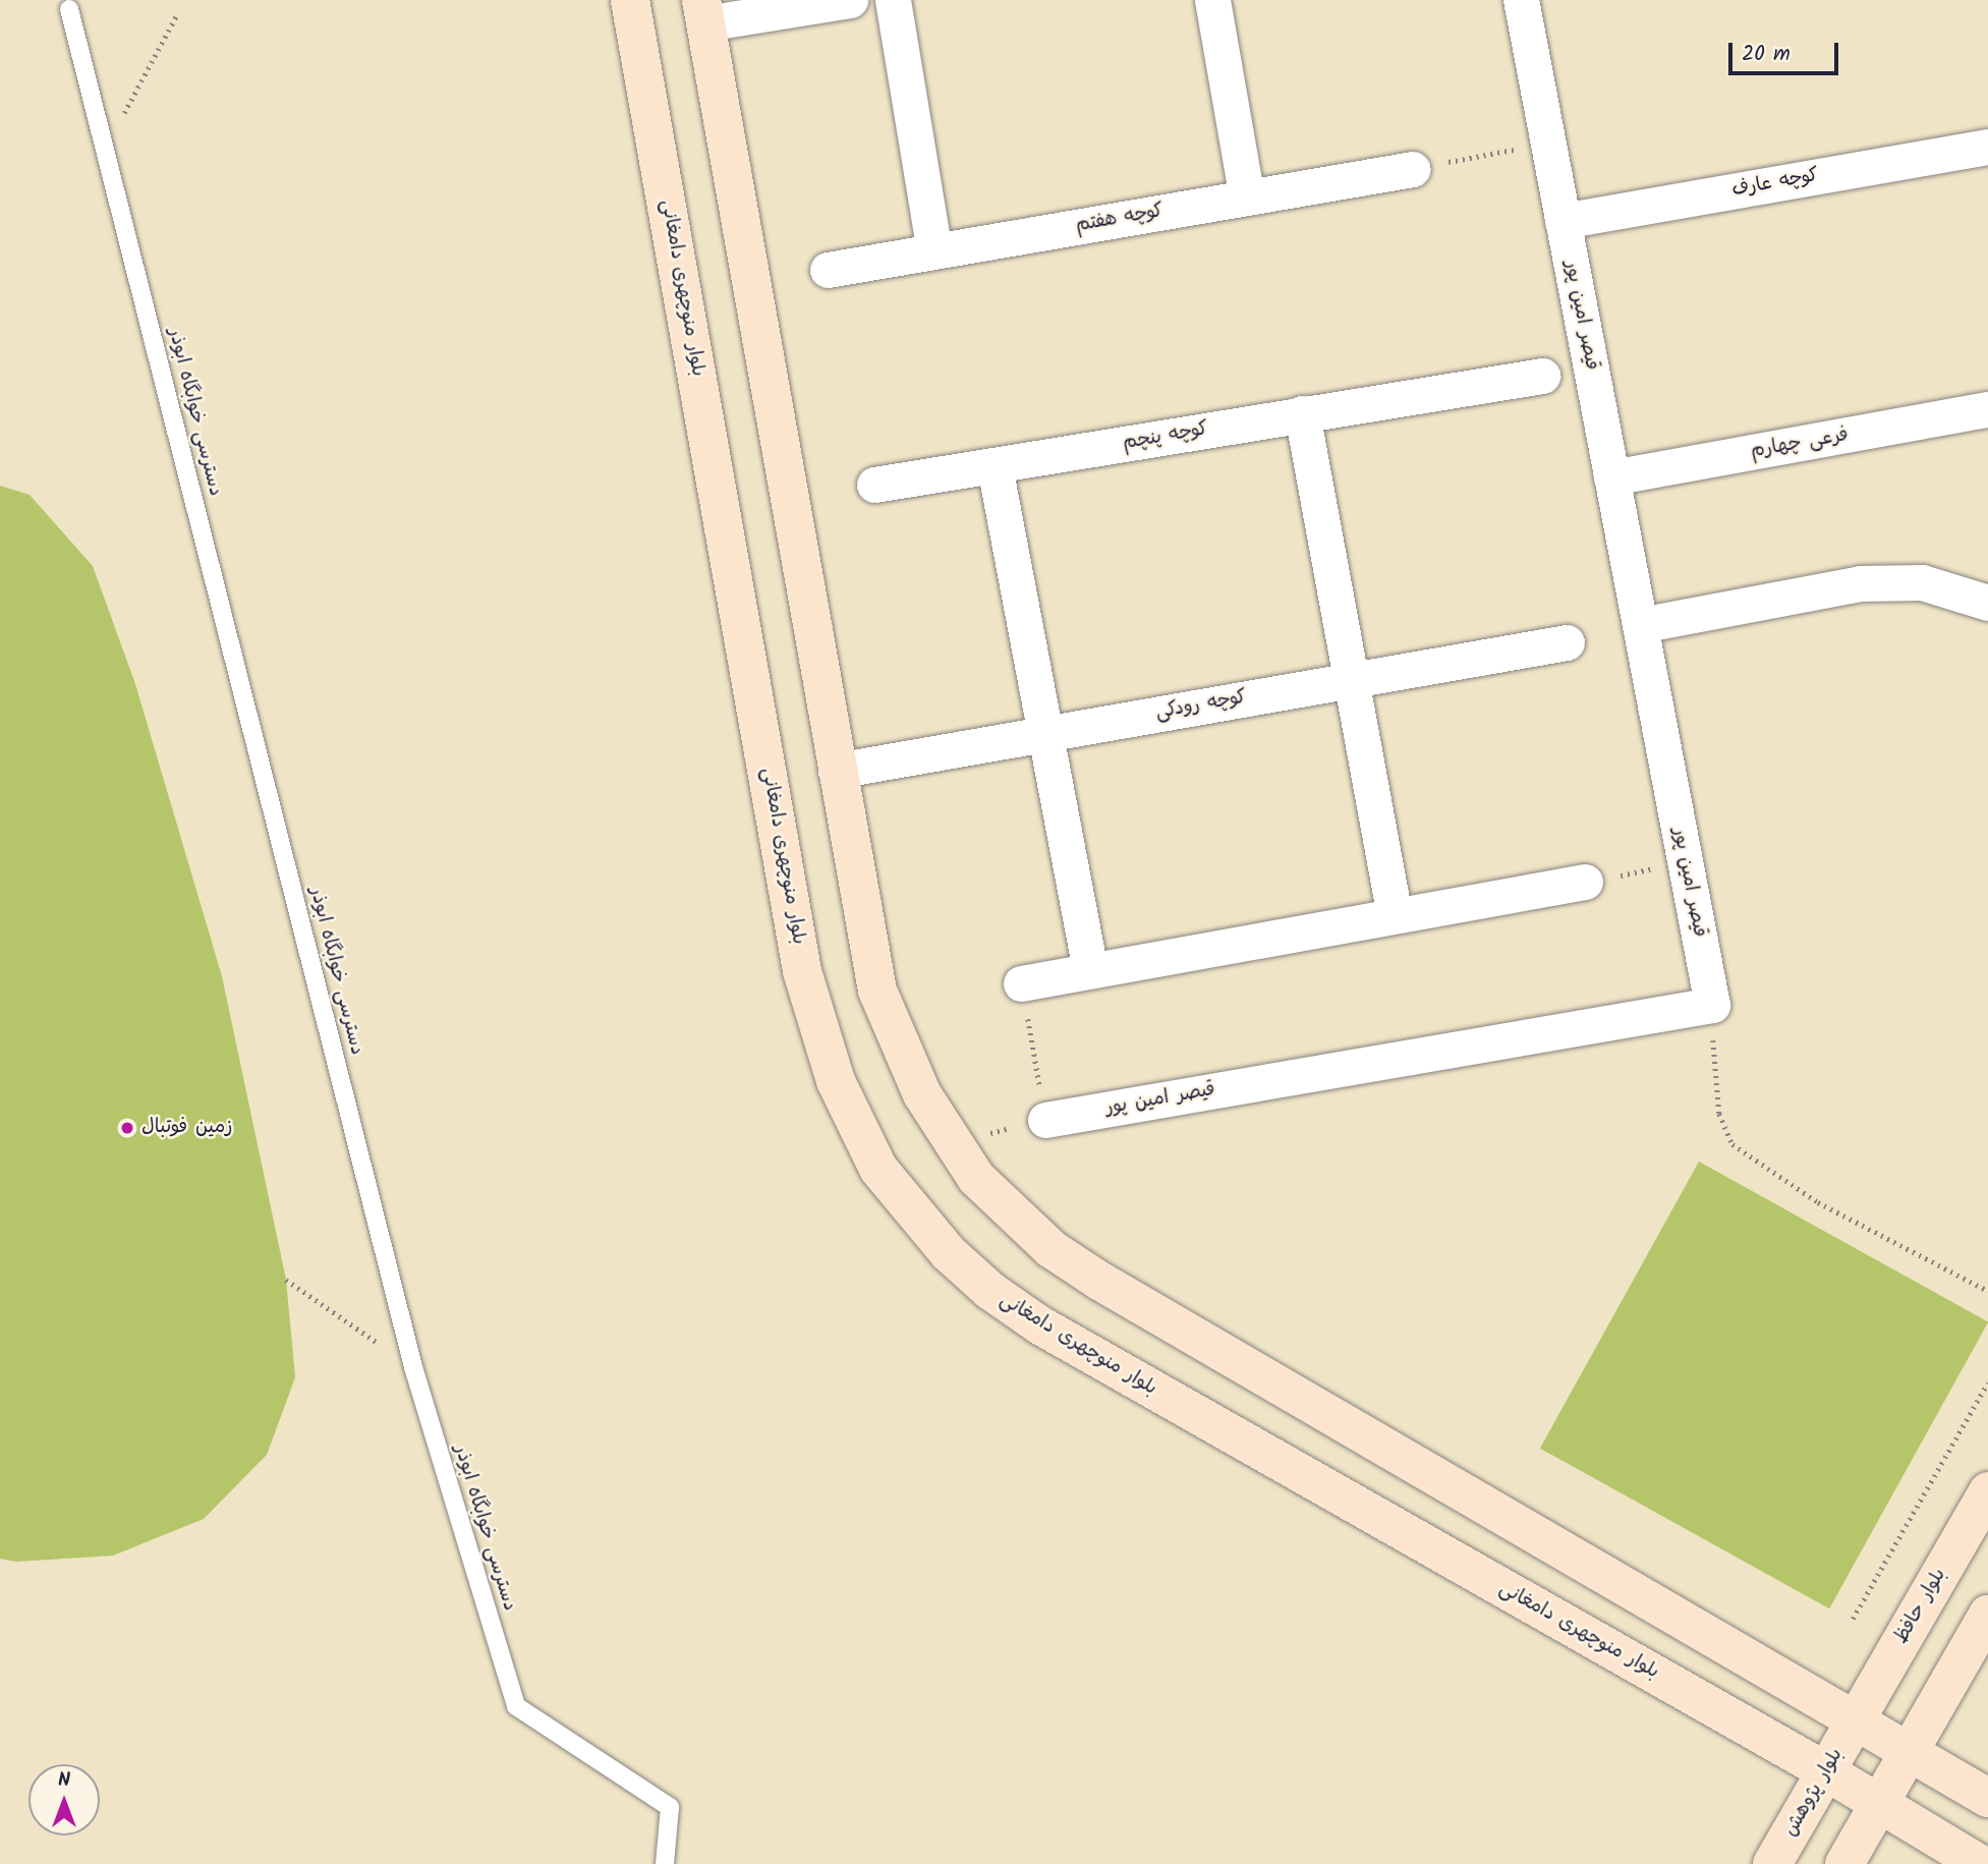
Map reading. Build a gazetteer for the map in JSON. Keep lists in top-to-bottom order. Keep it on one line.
{"streets":{"street":["کوچه عارف","کوچه هفتم","بلوار منوچهری دامغانی","قیصر امین پور","کوچه پنچم","فرعی چهارم","کوچه رودکی","بلوار حافظ","بلوار پژوهش"],"lane":["دسترسی خوابگاه ابوذر"]},"crossings":[["کوچه عارف","قیصر امین پور"],["بلوار منوچهری دامغانی","بلوار پژوهش"],["قیصر امین پور","فرعی چهارم"],["بلوار حافظ","بلوار پژوهش"]],"places":["زمین فوتبال"],"scale_bar":"20 m","north":"top"}
